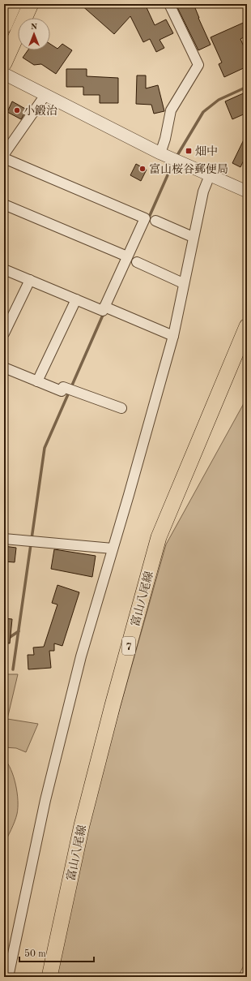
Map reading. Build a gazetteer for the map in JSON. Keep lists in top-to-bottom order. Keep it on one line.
{"streets":{"main road":["富山八尾線","7"]},"places":{"other":["小鍛治","富山桜谷郵便局"],"transit":["畑中"]},"scale_bar":"50 m","north":"top"}
